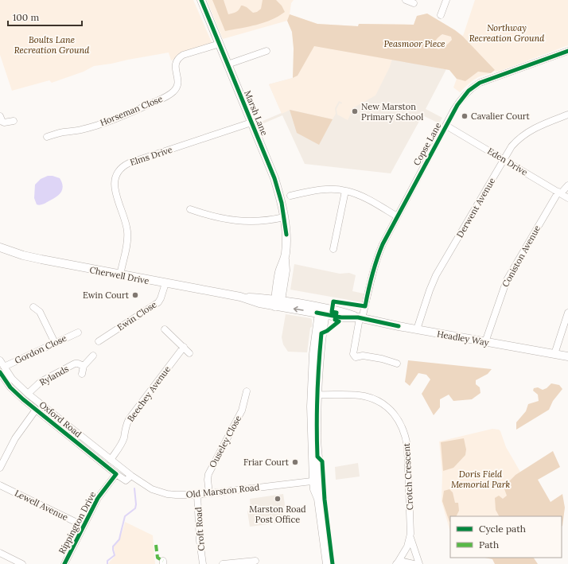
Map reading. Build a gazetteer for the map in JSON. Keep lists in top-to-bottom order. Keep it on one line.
{"streets":{"main road":["Marsh Lane","Cherwell Drive","Headley Way"],"street":["Horseman Close","Copse Lane","Elms Drive","Eden Drive","Derwent Avenue","Coniston Avenue","Ewin Close","Gordon Close","Rylands","Beechey Avenue","Oxford Road","Ouseley Close","Crotch Crescent","Old Marston Road","Lewell Avenue","Rippington Drive","Croft Road"]},"crossings":[["Horseman Close","Marsh Lane"],["Marsh Lane","Elms Drive"],["Marsh Lane","Cherwell Drive"],["Copse Lane","Eden Drive"],["Copse Lane","Headley Way"],["Elms Drive","Cherwell Drive"],["Eden Drive","Derwent Avenue"],["Eden Drive","Coniston Avenue"],["Derwent Avenue","Headley Way"],["Coniston Avenue","Headley Way"],["Cherwell Drive","Ewin Close"],["Cherwell Drive","Headley Way"],["Gordon Close","Oxford Road"],["Rylands","Oxford Road"],["Beechey Avenue","Oxford Road"],["Oxford Road","Old Marston Road"],["Oxford Road","Rippington Drive"],["Ouseley Close","Old Marston Road"],["Old Marston Road","Croft Road"],["Lewell Avenue","Rippington Drive"]],"parks":["Northway Recreation Ground","Boults Lane Recreation Ground","Peasmoor Piece","Doris Field Memorial Park"],"places":["New Marston Primary School","Cavalier Court","Ewin Court","Friar Court","Marston Road Post Office"],"legend":["Cycle path","Path"],"scale_bar":"100 m"}
